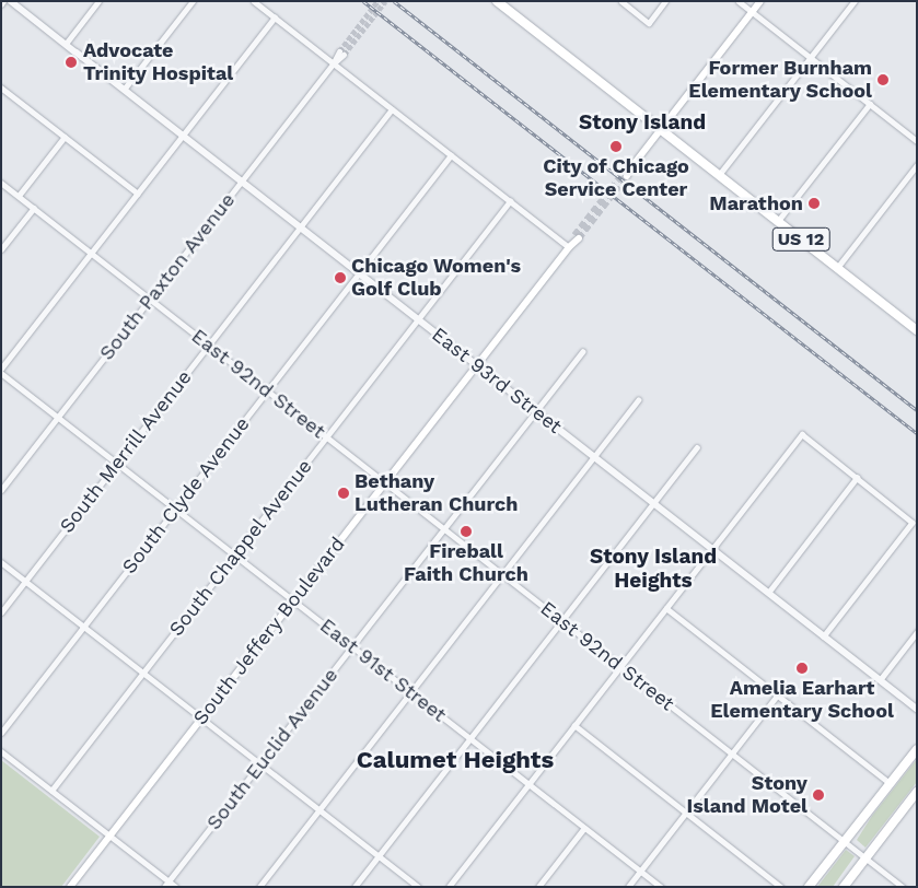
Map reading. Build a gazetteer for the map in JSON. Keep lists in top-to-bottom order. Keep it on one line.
{"streets":{"main road":["US 12","South Jeffery Boulevard"],"street":["South Paxton Avenue","East 93rd Street","East 92nd Street","South Merrill Avenue","South Clyde Avenue","South Chappel Avenue","East 91st Street","South Euclid Avenue"]},"crossings":[["South Paxton Avenue","East 93rd Street"],["South Paxton Avenue","East 92nd Street"],["South Paxton Avenue","East 91st Street"],["East 93rd Street","South Merrill Avenue"],["East 93rd Street","South Clyde Avenue"],["East 93rd Street","South Chappel Avenue"],["East 93rd Street","South Jeffery Boulevard"],["East 93rd Street","South Euclid Avenue"],["East 92nd Street","South Merrill Avenue"],["East 92nd Street","South Clyde Avenue"],["East 92nd Street","South Chappel Avenue"],["East 92nd Street","South Jeffery Boulevard"],["East 92nd Street","South Euclid Avenue"],["South Merrill Avenue","East 91st Street"],["South Clyde Avenue","East 91st Street"],["South Chappel Avenue","East 91st Street"],["South Jeffery Boulevard","East 91st Street"],["East 91st Street","South Euclid Avenue"]],"districts":["Stony Island","Stony Island Heights","Calumet Heights"],"places":["Advocate Trinity Hospital","Former Burnham Elementary School","City of Chicago Service Center","Marathon","Chicago Women's Golf Club","Bethany Lutheran Church","Fireball Faith Church","Amelia Earhart Elementary School","Stony Island Motel"]}
